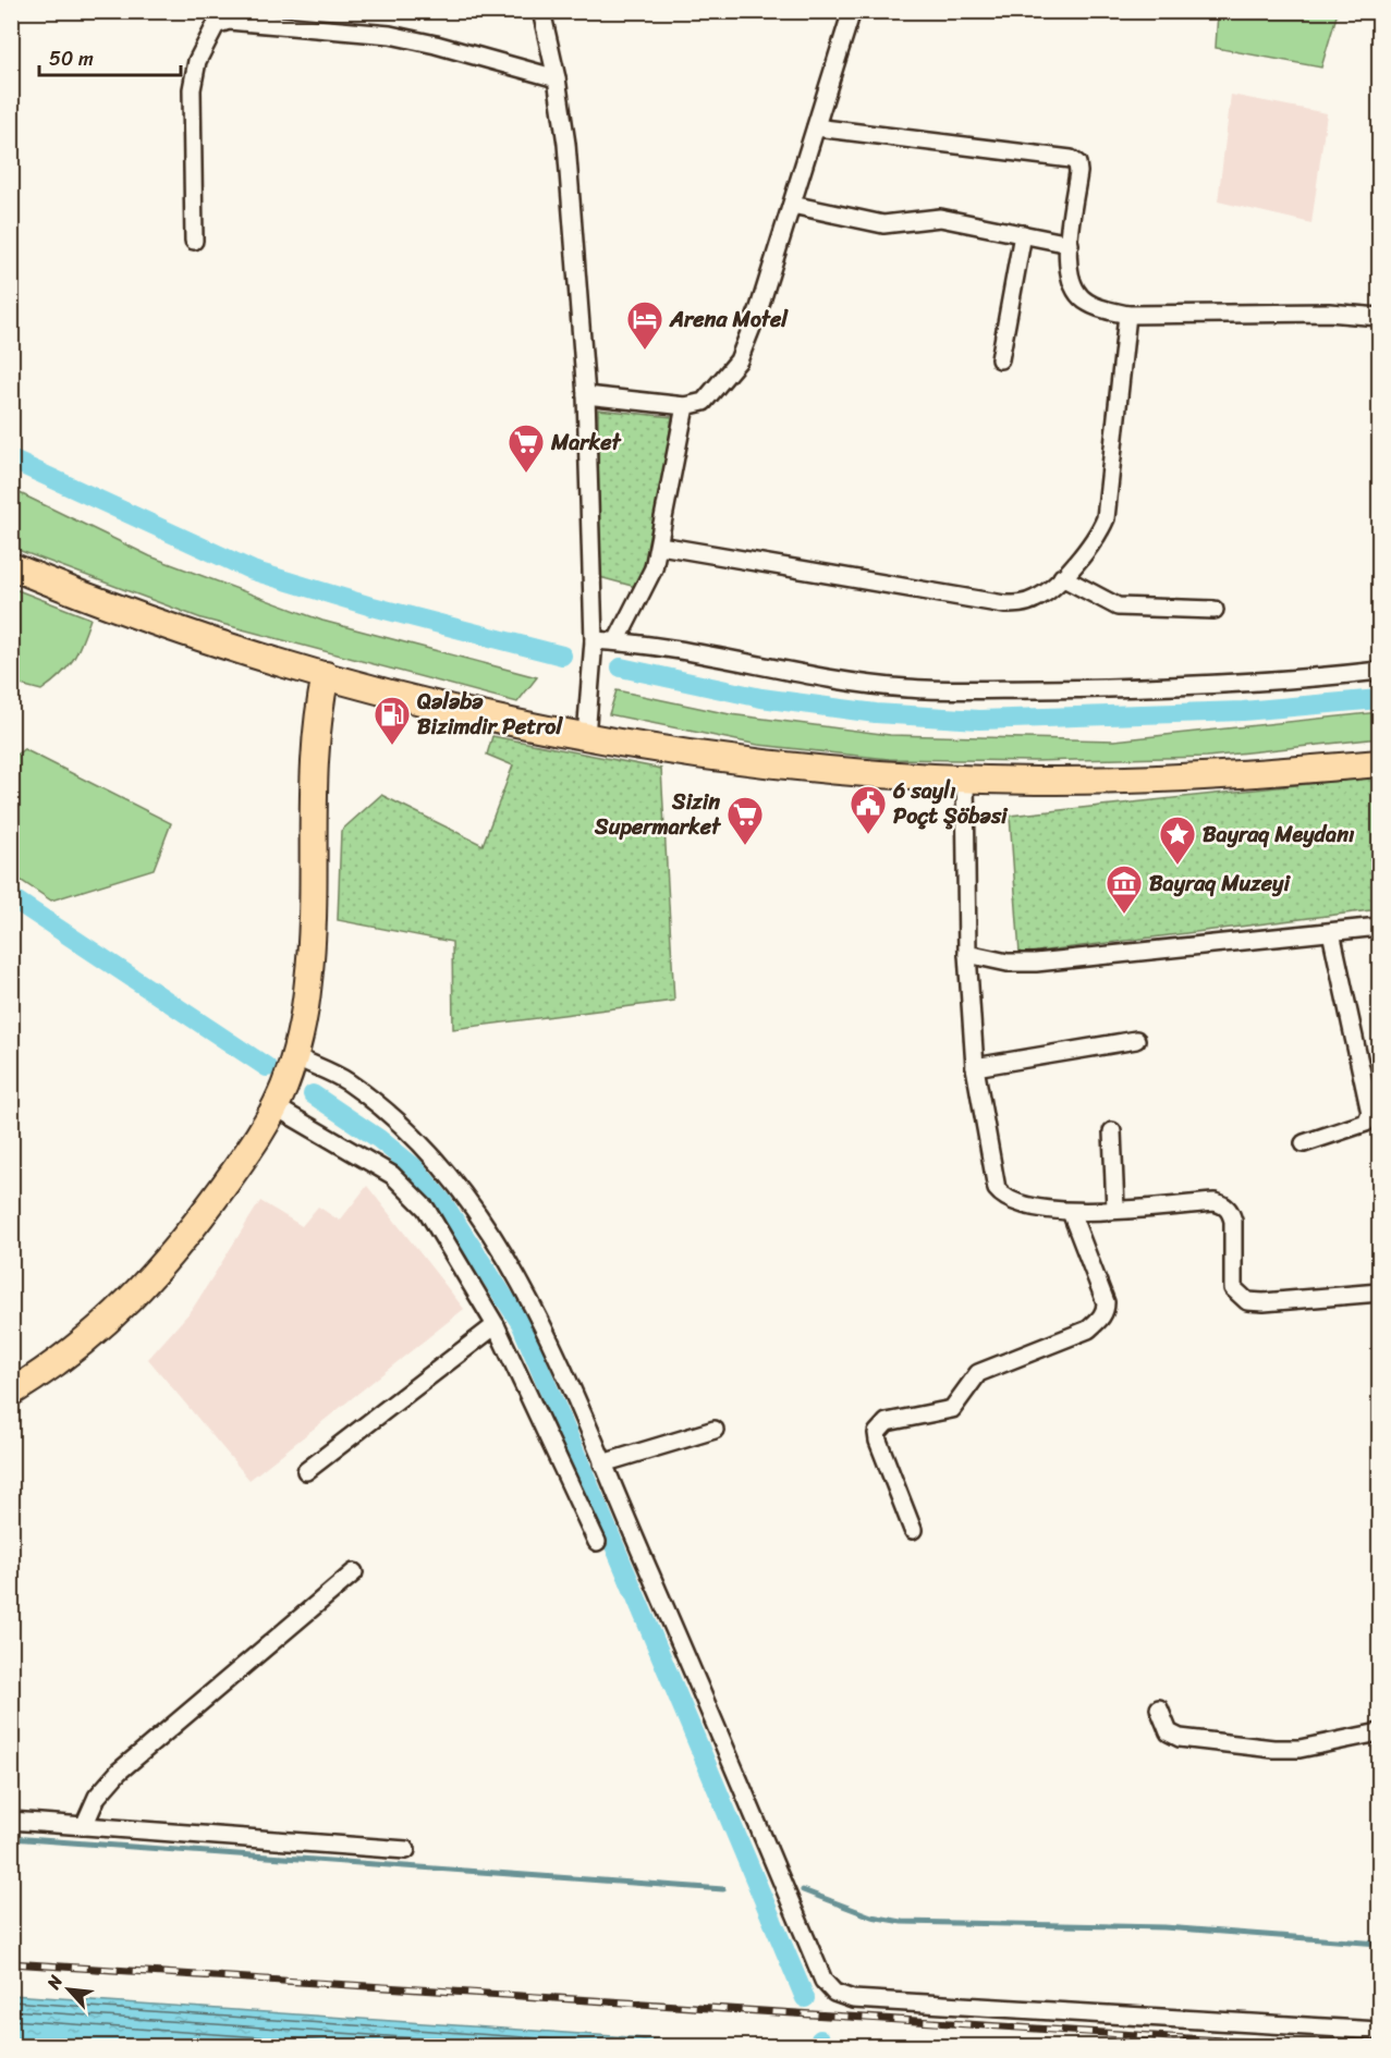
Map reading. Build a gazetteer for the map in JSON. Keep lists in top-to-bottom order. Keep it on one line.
{"places":{"hotel":["Arena Motel"],"supermarket":["Market","Sizin Supermarket"],"fuel station":["Qələbə Bizimdir Petrol"],"public building":["6 saylı Poçt Şöbəsi"],"place":["Bayraq Meydanı"],"museum":["Bayraq Muzeyi"]},"scale_bar":"50 m","north":"top left"}
